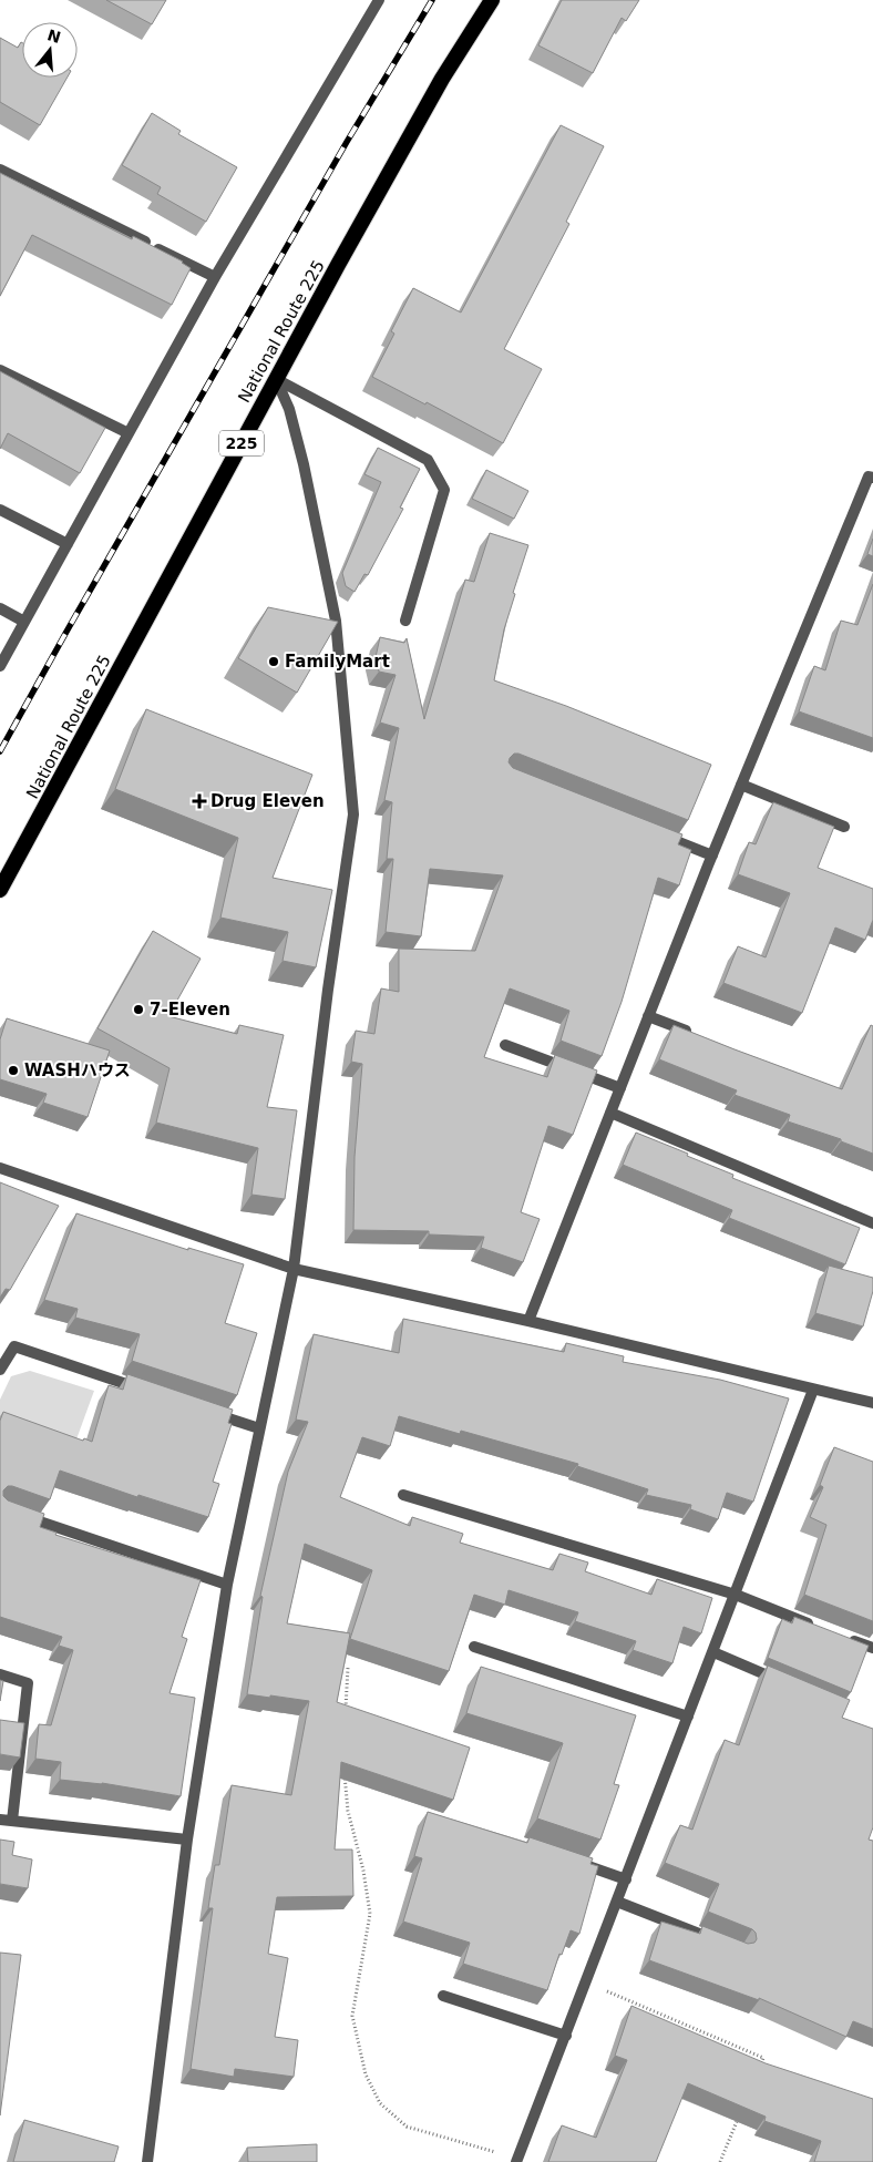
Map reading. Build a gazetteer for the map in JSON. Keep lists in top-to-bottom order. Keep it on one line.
{"streets":{"highway":["National Route 225","225"]},"places":{"other":["FamilyMart","7-Eleven","WASHハウス"],"health":["Drug Eleven"]},"north":"top"}
